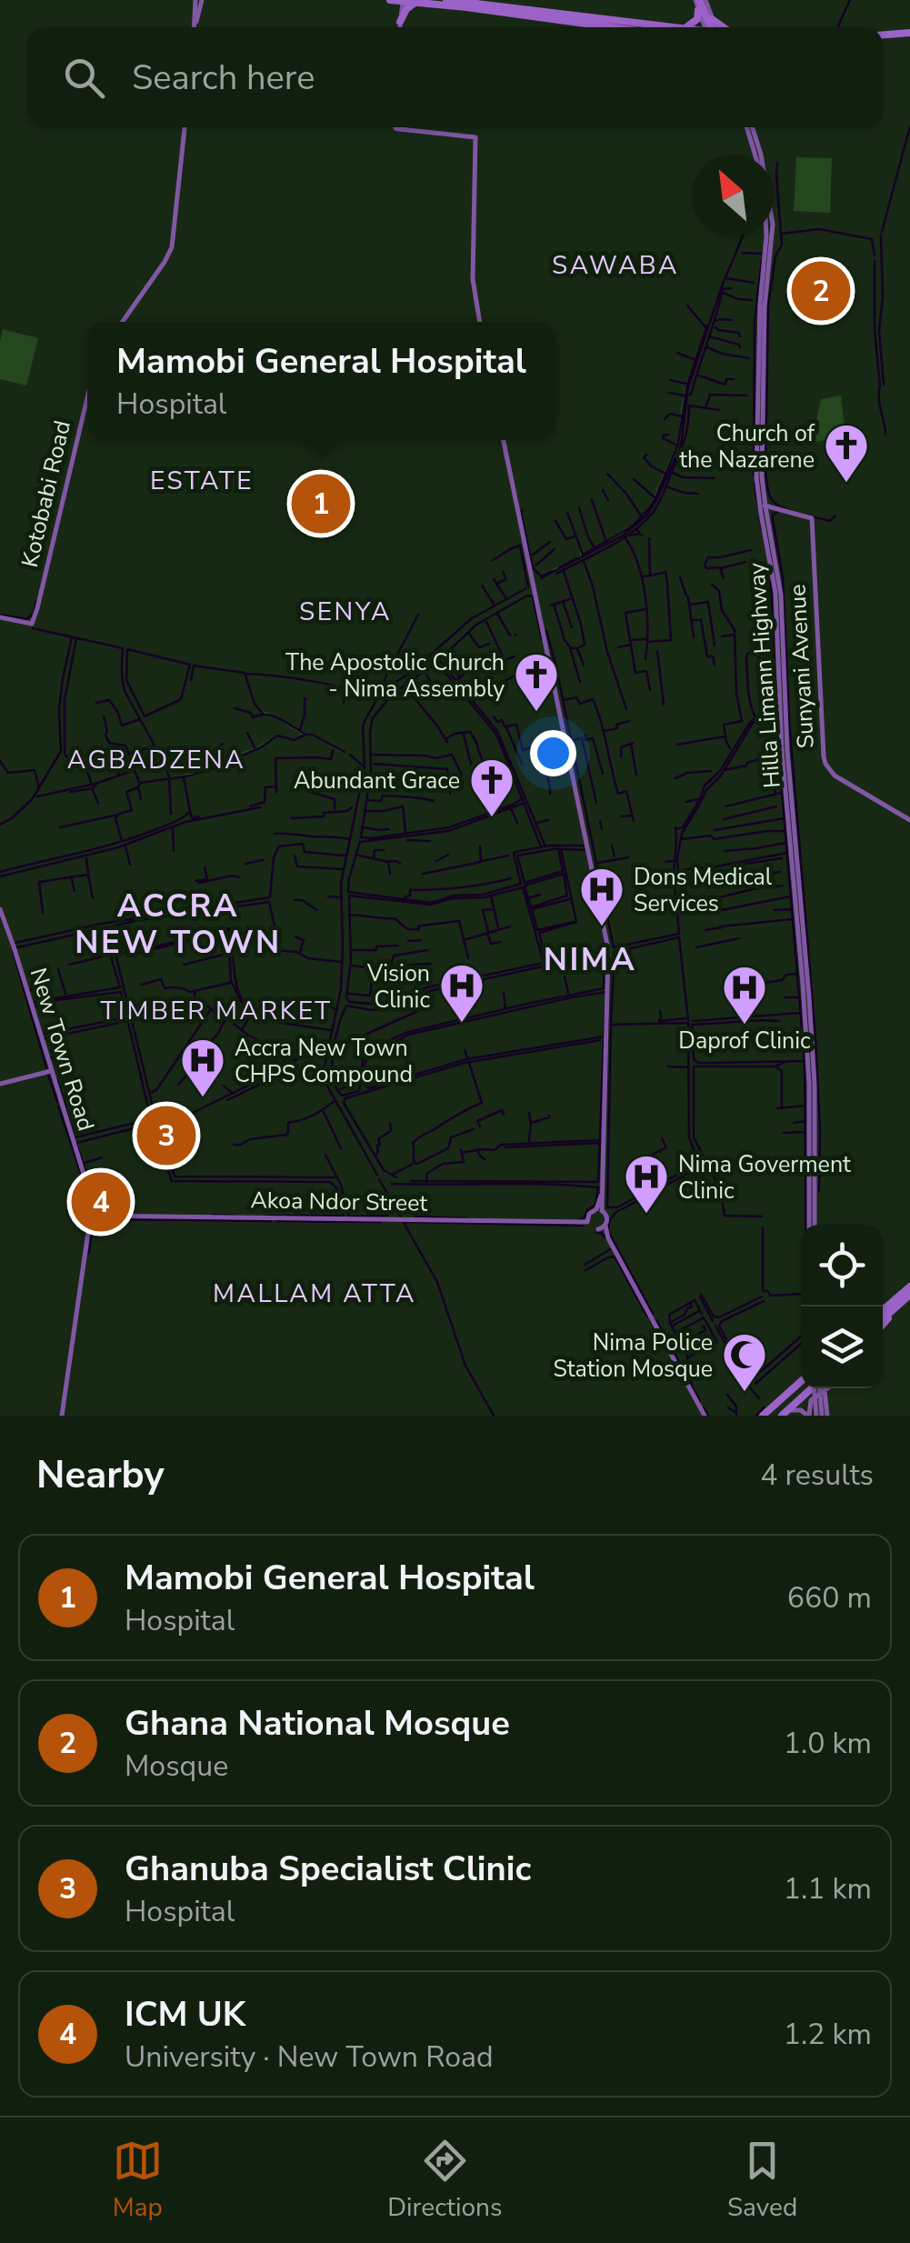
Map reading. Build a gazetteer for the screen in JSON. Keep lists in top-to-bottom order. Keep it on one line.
{"streets":{"street":["Kotobabi Road","Sunyani Avenue","Hilla Limann Highway","New Town Road","Akoa Ndor Street"]},"crossings":[["New Town Road","Akoa Ndor Street"]],"districts":["SAWABA","ESTATE","SENYA","AGBADZENA","ACCRA NEW TOWN","NIMA","TIMBER MARKET","MALLAM ATTA"],"places":{"church":["Church of the Nazarene","The Apostolic Church - Nima Assembly","Abundant Grace"],"hospital":["Dons Medical Services","Vision Clinic","Daprof Clinic","Accra New Town CHPS Compound","Nima Goverment Clinic"],"mosque":["Nima Police Station Mosque"]},"north":"top left","page":{"search":"Search here","pins":["2","1","3","4"],"popup":["Mamobi General Hospital","Hospital"],"heading":["Nearby","4 results"],"list":[{"mark":"1","name":"Mamobi General Hospital","note":"Hospital","value":"660 m"},{"mark":"2","name":"Ghana National Mosque","note":"Mosque","value":"1.0 km"},{"mark":"3","name":"Ghanuba Specialist Clinic","note":"Hospital","value":"1.1 km"},{"mark":"4","name":"ICM UK","note":"University · New Town Road","value":"1.2 km"}],"nav":["Map","Directions","Saved"]}}
